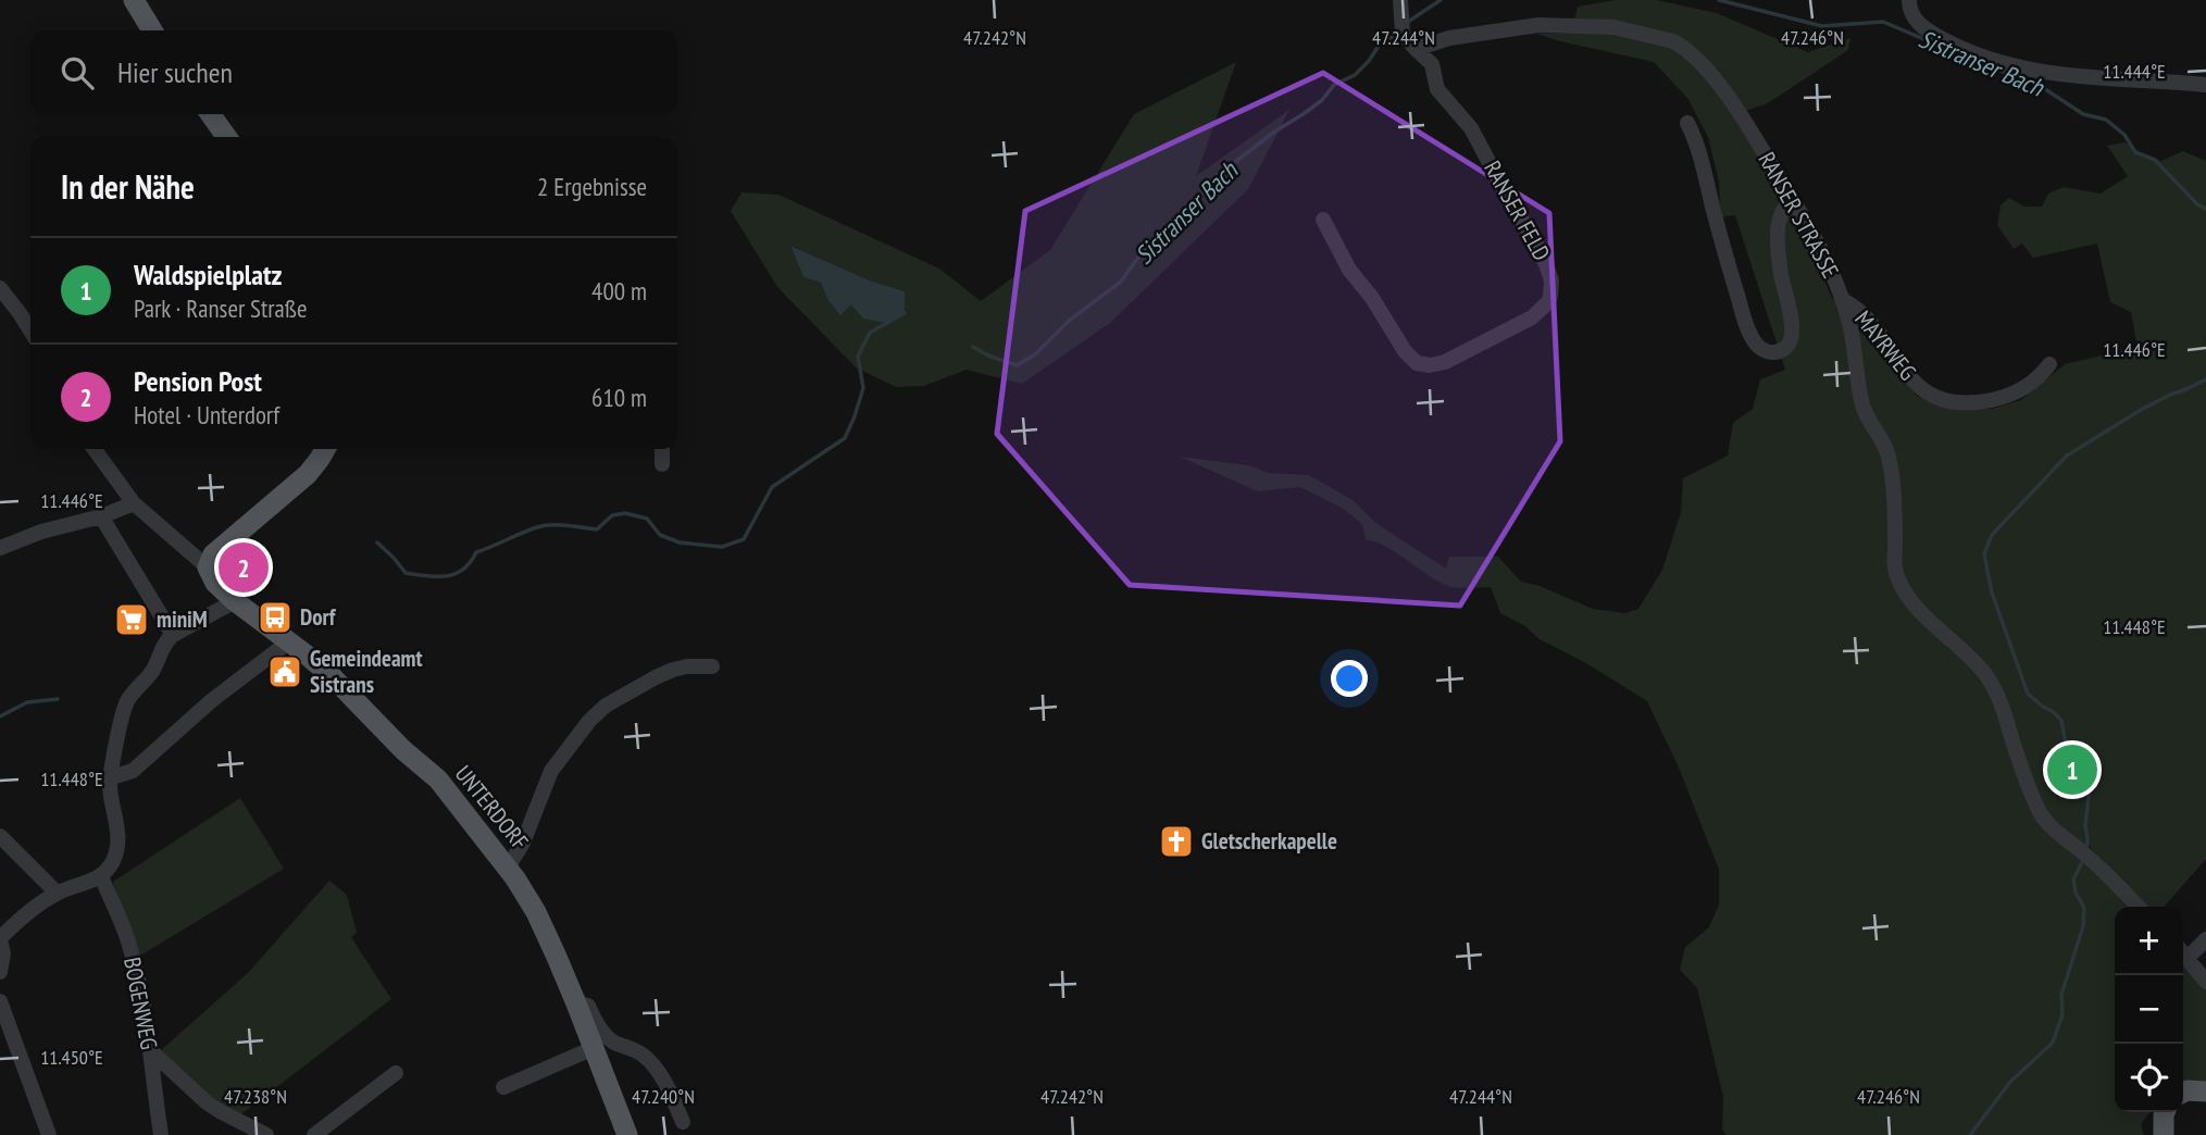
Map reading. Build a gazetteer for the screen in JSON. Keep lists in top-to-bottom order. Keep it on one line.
{"streets":{"main road":["UNTERDORF"],"street":["RANSER FELD","RANSER STRASSE","MAYRWEG","BOGENWEG"]},"crossings":[["RANSER FELD","RANSER STRASSE"],["RANSER STRASSE","MAYRWEG"]],"water":["Sistranser Bach"],"places":{"bus stop":["Dorf"],"supermarket":["miniM"],"public building":["Gemeindeamt Sistrans"],"church":["Gletscherkapelle"]},"page":{"search":"Hier suchen","heading":["In der Nähe","2 Ergebnisse"],"list":[{"mark":"1","name":"Waldspielplatz","note":"Park · Ranser Straße","value":"400 m"},{"mark":"2","name":"Pension Post","note":"Hotel · Unterdorf","value":"610 m"}],"pins":["2","1"],"map_buttons":["+","−"]},"coordinates":["47.242°N","47.244°N","47.246°N","11.444°E","11.446°E","11.448°E","11.450°E","47.238°N","47.240°N"]}
